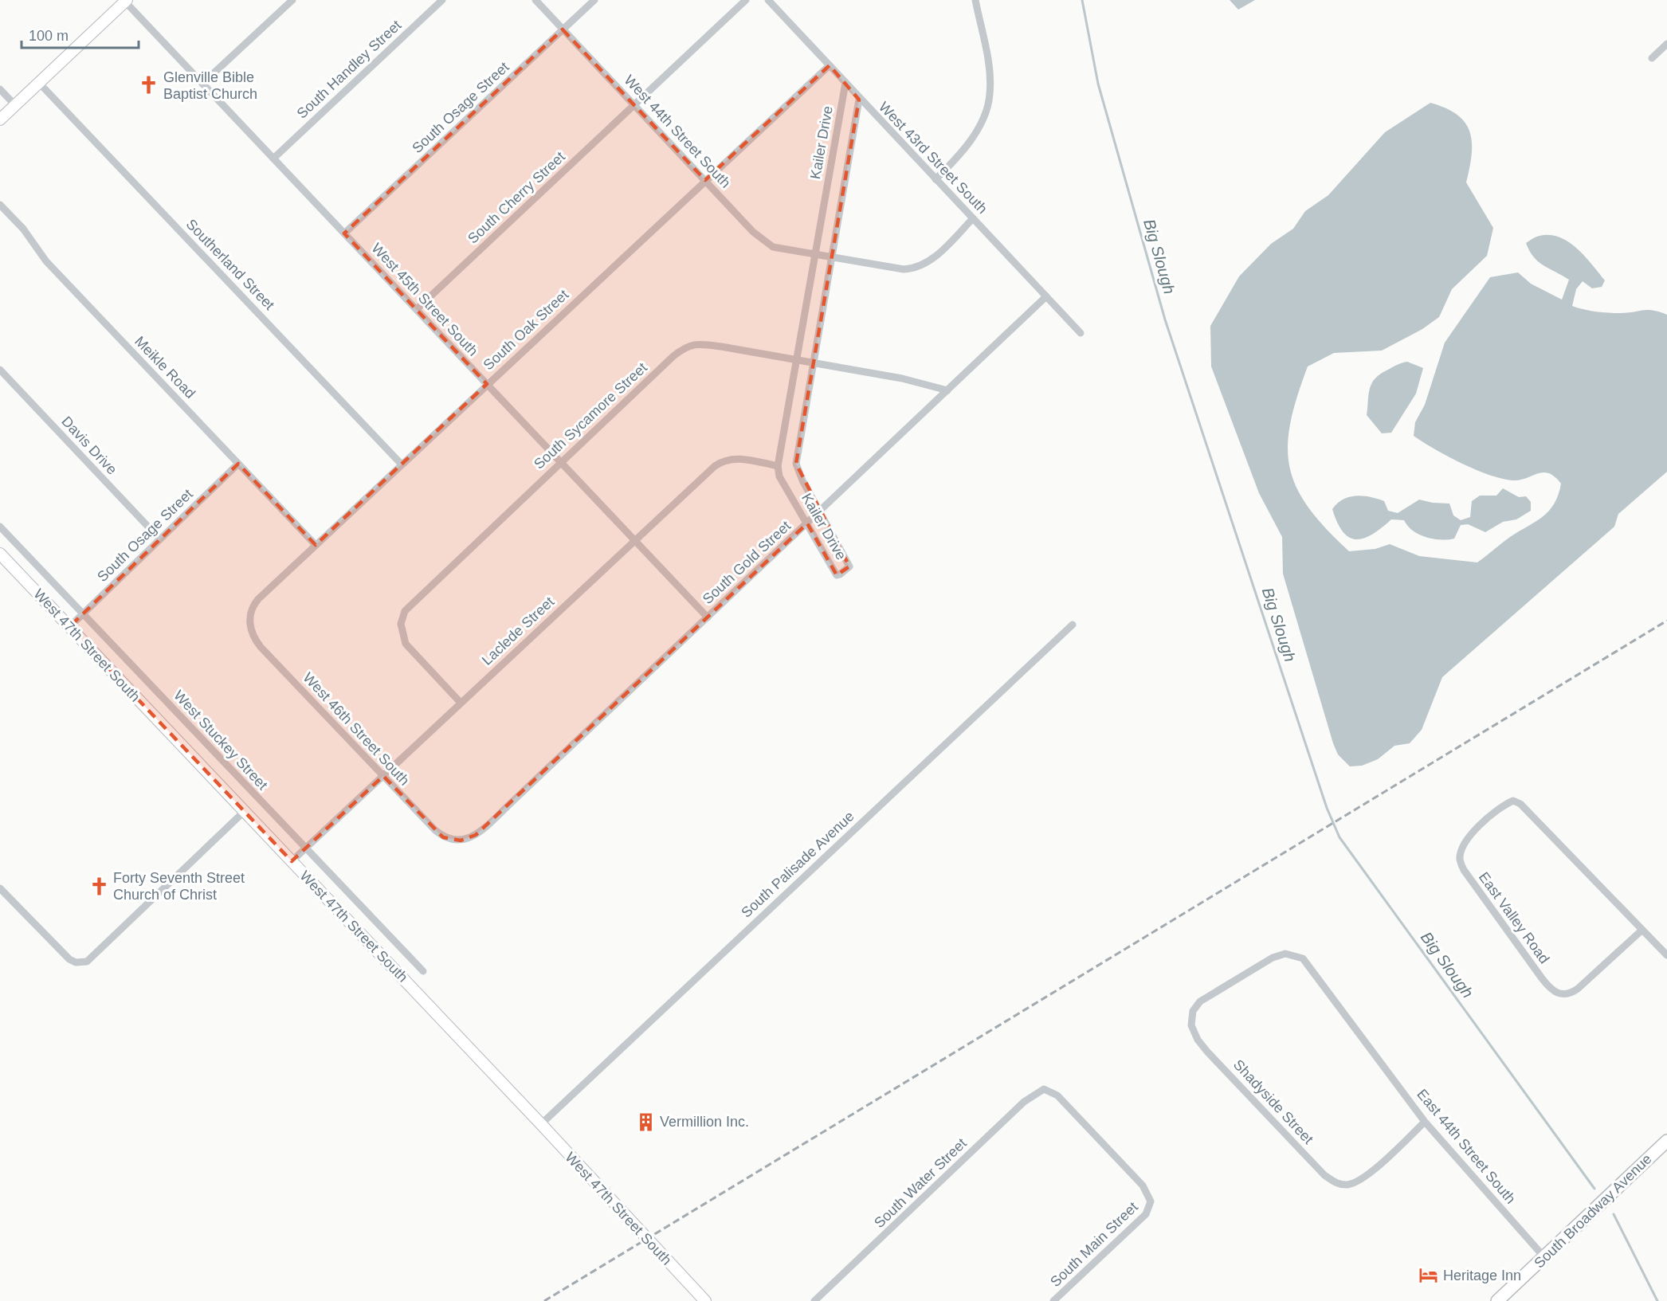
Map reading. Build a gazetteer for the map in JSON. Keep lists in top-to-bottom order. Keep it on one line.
{"streets":{"main road":["South Broadway Avenue"],"street":["South Handley Street","South Osage Street","West 44th Street South","Kailer Drive","West 43rd Street South","South Cherry Street","Southerland Street","West 45th Street South","South Oak Street","Meikle Road","South Sycamore Street","Davis Drive","South Gold Street","Laclede Street","West 47th Street South","West 46th Street South","West Stuckey Street","South Palisade Avenue","East Valley Road","Shadyside Street","East 44th Street South","South Water Street","South Main Street"]},"crossings":[["South Handley Street","West 45th Street South"],["South Osage Street","West 44th Street South"],["South Osage Street","West 45th Street South"],["South Osage Street","Meikle Road"],["South Osage Street","Davis Drive"],["South Osage Street","West 47th Street South"],["South Osage Street","West Stuckey Street"],["West 44th Street South","Kailer Drive"],["West 44th Street South","South Cherry Street"],["West 44th Street South","South Oak Street"],["Kailer Drive","West 43rd Street South"],["Kailer Drive","South Sycamore Street"],["Kailer Drive","South Gold Street"],["Kailer Drive","Laclede Street"],["West 43rd Street South","South Oak Street"],["West 43rd Street South","South Gold Street"],["South Cherry Street","West 45th Street South"],["Southerland Street","South Oak Street"],["West 45th Street South","South Oak Street"],["West 45th Street South","South Sycamore Street"],["West 45th Street South","South Gold Street"],["West 45th Street South","Laclede Street"],["South Oak Street","Meikle Road"],["South Oak Street","West 46th Street South"],["South Sycamore Street","South Gold Street"],["South Sycamore Street","Laclede Street"],["South Gold Street","West 46th Street South"],["Laclede Street","West 47th Street South"],["Laclede Street","West 46th Street South"],["Laclede Street","West Stuckey Street"],["West 47th Street South","South Palisade Avenue"],["Shadyside Street","East 44th Street South"],["East 44th Street South","South Broadway Avenue"],["South Water Street","South Main Street"]],"water":["Big Slough"],"places":{"church":["Glenville Bible Baptist Church","Forty Seventh Street Church of Christ"],"building":["Vermillion Inc."],"hotel":["Heritage Inn"]},"scale_bar":"100 m"}
